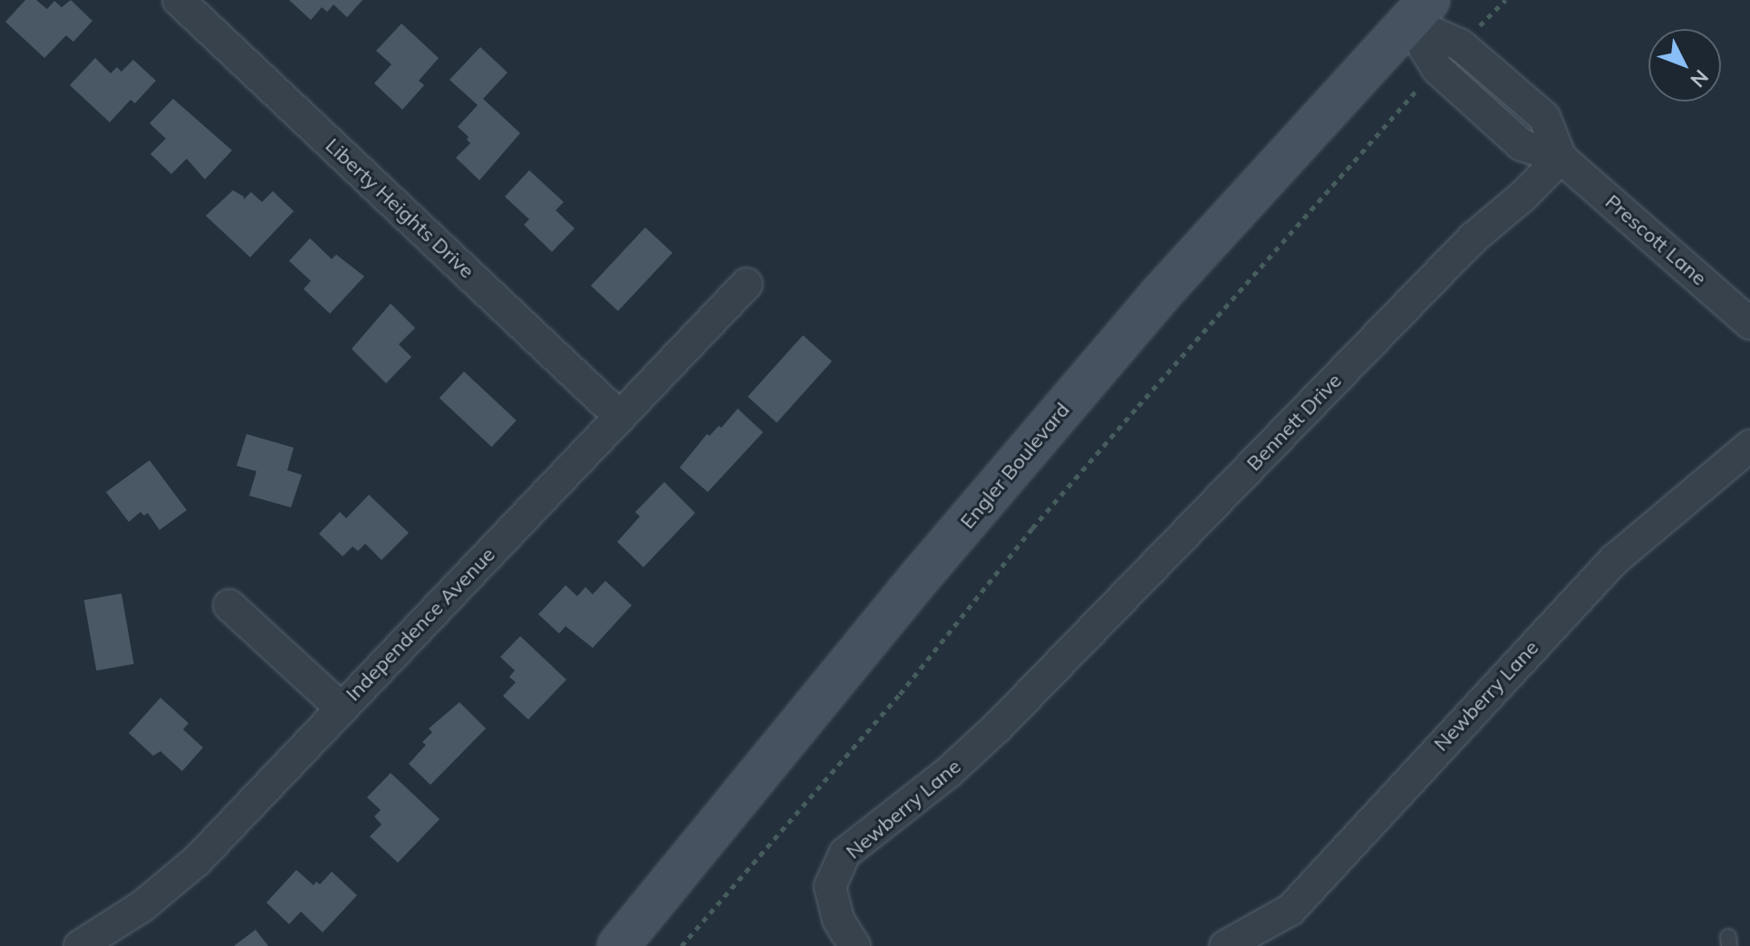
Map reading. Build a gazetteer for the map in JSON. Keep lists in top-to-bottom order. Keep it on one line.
{"streets":{"main road":["Engler Boulevard"],"street":["Liberty Heights Drive","Prescott Lane","Bennett Drive","Independence Avenue","Newberry Lane"]},"crossings":[["Liberty Heights Drive","Independence Avenue"],["Prescott Lane","Bennett Drive"],["Prescott Lane","Engler Boulevard"],["Bennett Drive","Newberry Lane"]],"north":"bottom right"}
